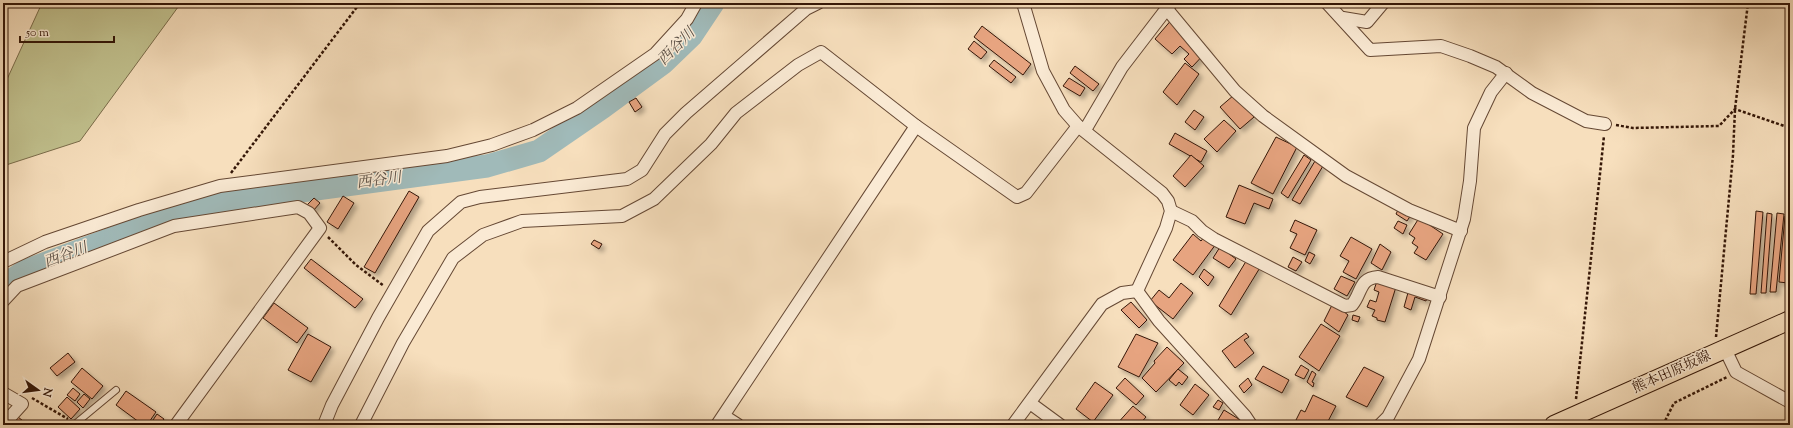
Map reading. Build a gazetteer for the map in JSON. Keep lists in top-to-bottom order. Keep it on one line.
{"streets":{"main road":["熊本田原坂線"]},"water":["西谷川"],"scale_bar":"50 m","north":"right"}
